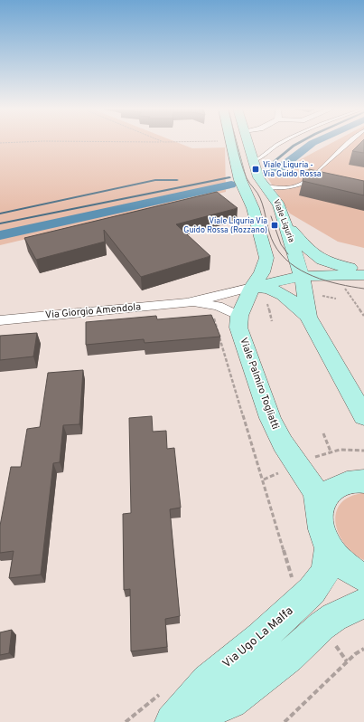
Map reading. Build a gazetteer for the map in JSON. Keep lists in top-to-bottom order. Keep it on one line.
{"streets":{"main road":["Viale Liguria","Viale Palmiro Togliatti","Via Ugo La Malfa"],"street":["Via Giorgio Amendola"]},"crossings":[["Via Giorgio Amendola","Viale Palmiro Togliatti"],["Viale Palmiro Togliatti","Via Ugo La Malfa"]],"places":{"transit":["Viale Liguria - Via Guido Rossa","Viale Liguria Via Guido Rossa (Rozzano)"]}}
